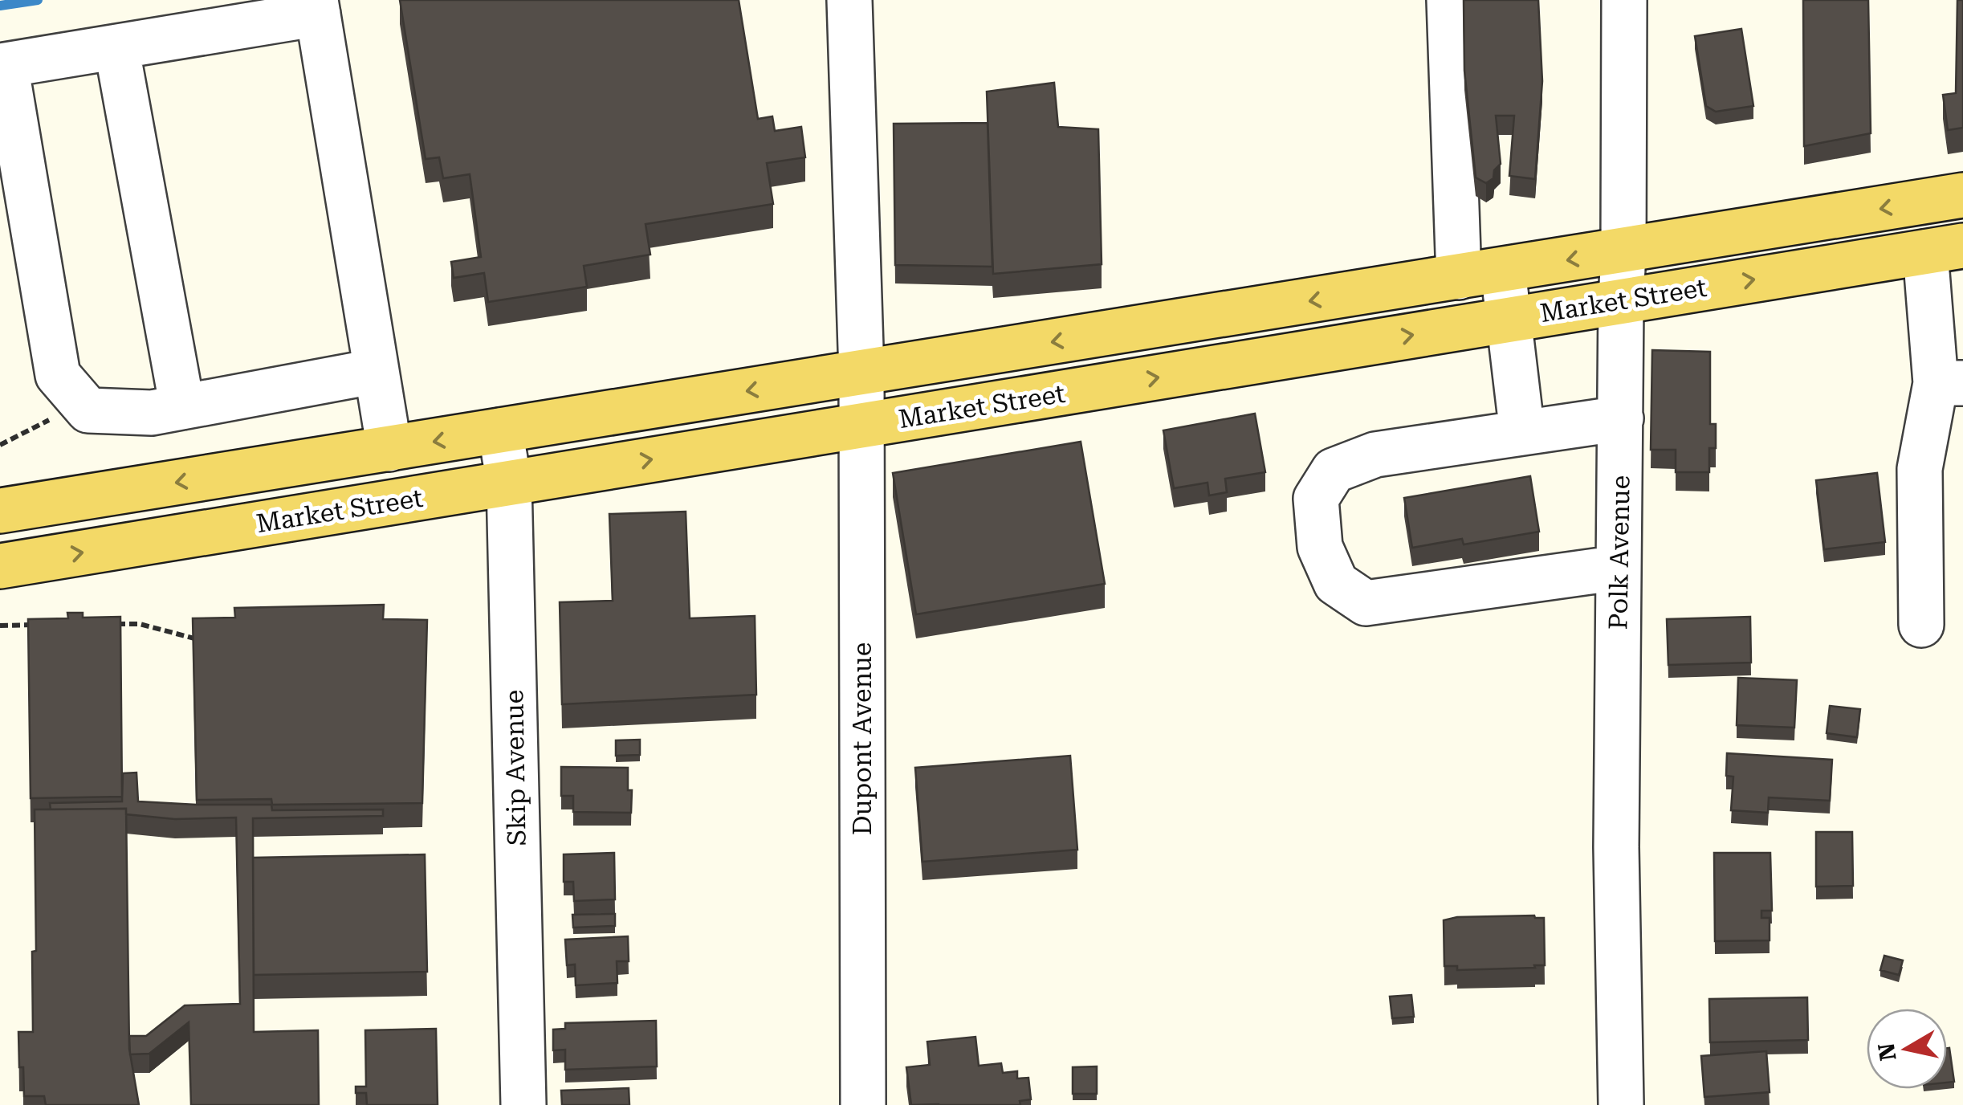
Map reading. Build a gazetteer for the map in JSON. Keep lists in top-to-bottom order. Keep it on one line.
{"streets":{"main road":["Market Street"],"street":["Polk Avenue","Dupont Avenue","Skip Avenue"]},"crossings":[["Market Street","Polk Avenue"],["Market Street","Dupont Avenue"],["Market Street","Skip Avenue"]],"north":"left"}
